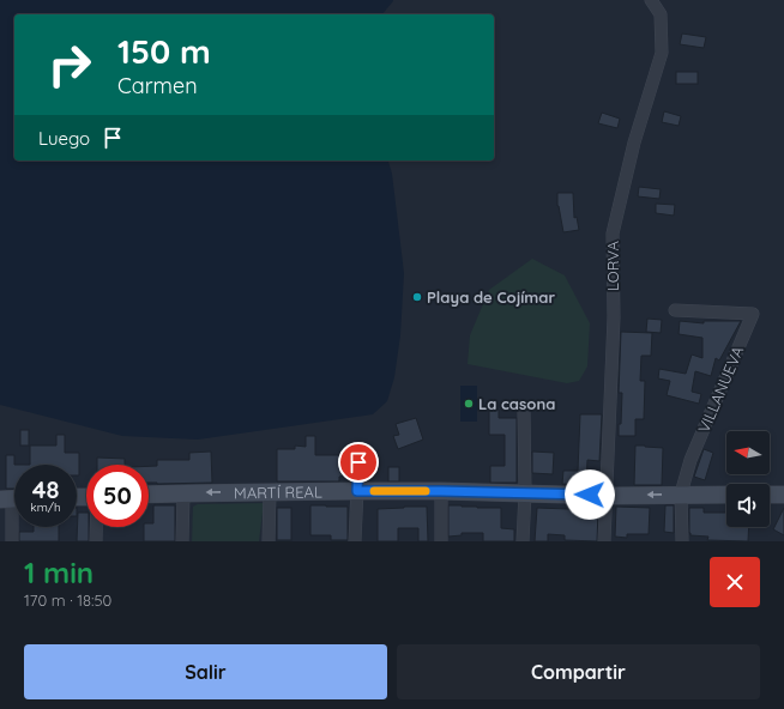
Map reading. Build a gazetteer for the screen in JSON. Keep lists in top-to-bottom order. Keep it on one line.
{"streets":{"main road":["MARTÍ REAL"],"street":["LORVA","VILLANUEVA"]},"crossings":[["LORVA","MARTÍ REAL"],["VILLANUEVA","MARTÍ REAL"]],"places":["Playa de Cojímar","La casona"],"north":"left","page":{"turn":["150 m","Carmen"],"then":"Luego","speed":"48 km/h","limit":"50","heading":["1 min","170 m · 18:50"],"buttons":["Salir","Compartir"]}}
